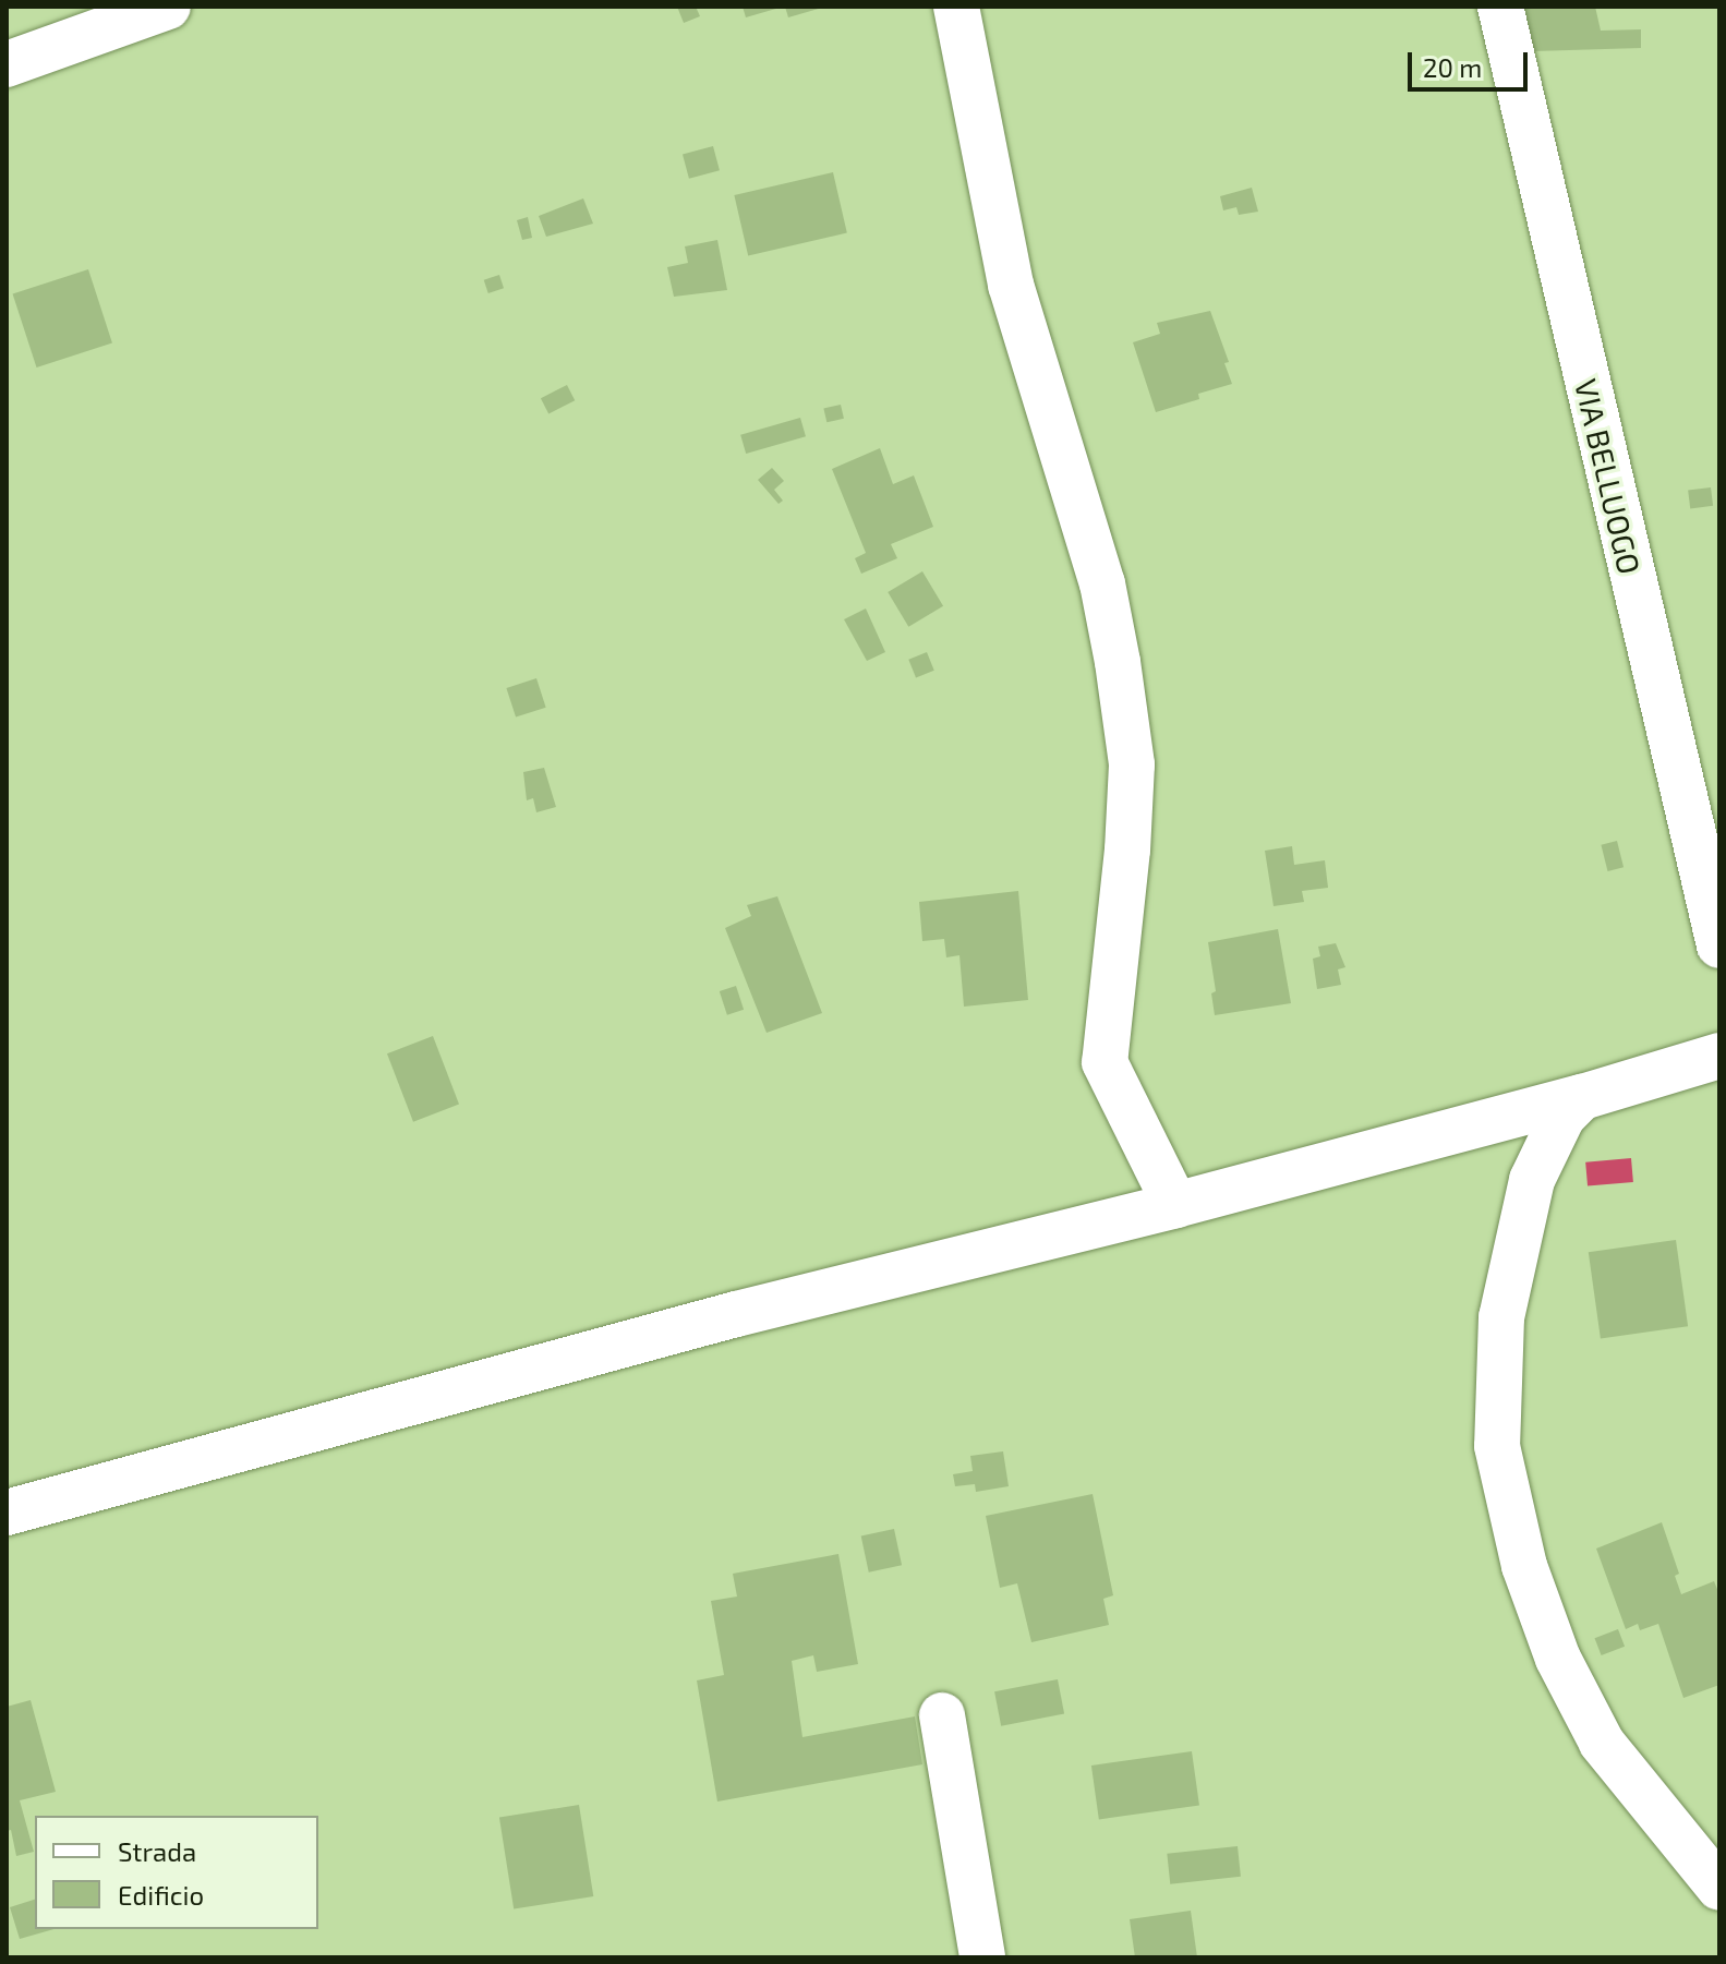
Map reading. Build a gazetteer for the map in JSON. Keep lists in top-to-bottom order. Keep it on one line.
{"streets":{"street":["VIA BELLUOGO"]},"legend":["Strada","Edificio"],"scale_bar":"20 m"}
